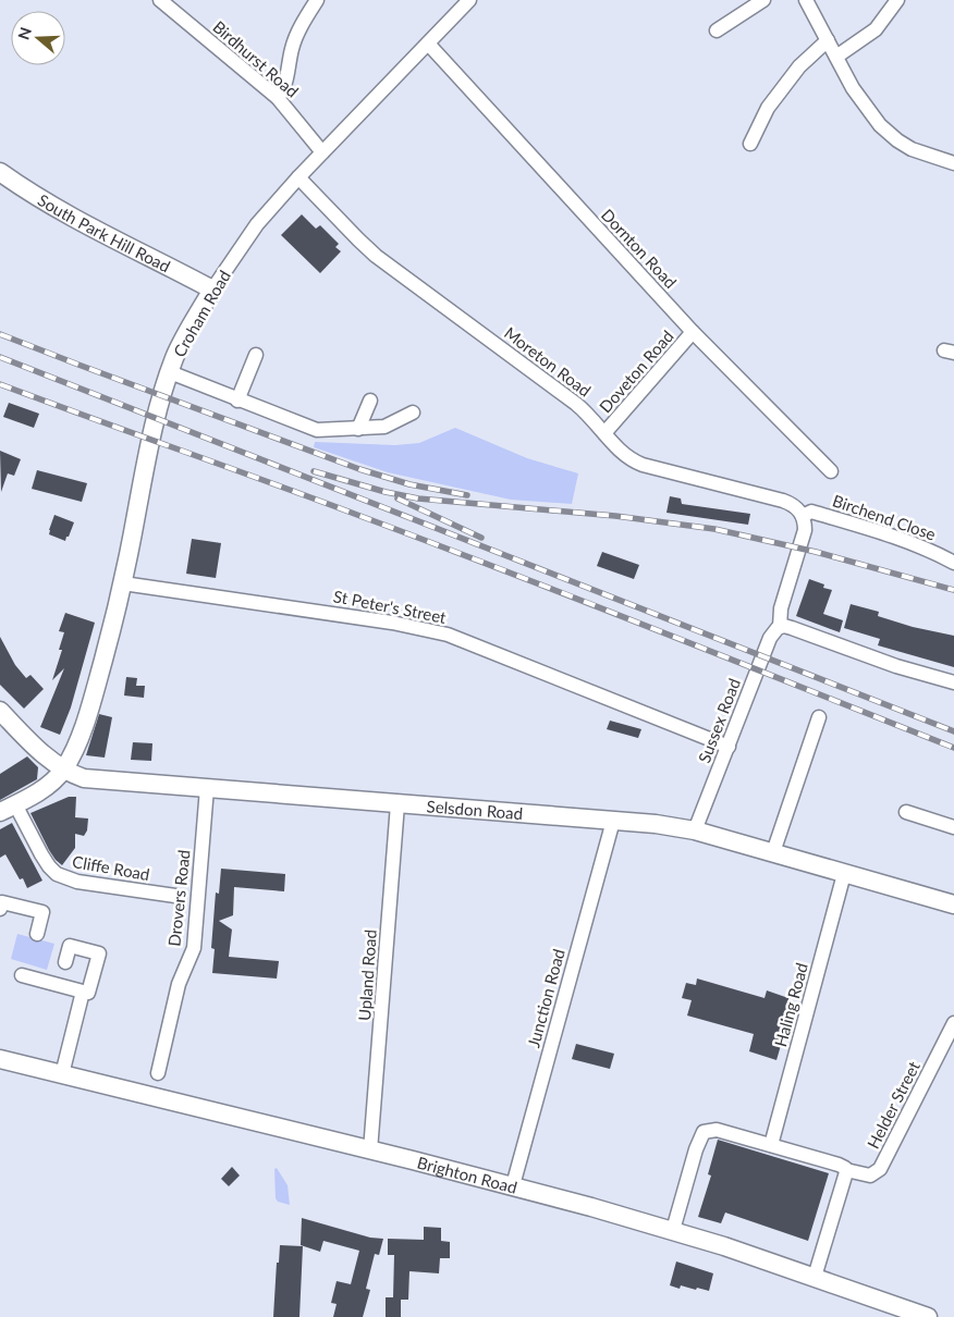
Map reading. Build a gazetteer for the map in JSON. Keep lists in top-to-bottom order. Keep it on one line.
{"streets":{"main road":["South Park Hill Road","Croham Road","Selsdon Road","Brighton Road"],"street":["Birdhurst Road","Dornton Road","Moreton Road","Doveton Road","Birchend Close","St Peter's Street","Sussex Road","Cliffe Road","Drovers Road","Upland Road","Junction Road","Haling Road","Helder Street"]},"crossings":[["Birdhurst Road","Croham Road"],["South Park Hill Road","Croham Road"],["Dornton Road","Croham Road"],["Dornton Road","Doveton Road"],["Croham Road","Moreton Road"],["Croham Road","St Peter's Street"],["Croham Road","Selsdon Road"],["Moreton Road","Doveton Road"],["Moreton Road","Birchend Close"],["Moreton Road","Sussex Road"],["Birchend Close","Sussex Road"],["St Peter's Street","Sussex Road"],["Sussex Road","Selsdon Road"],["Selsdon Road","Drovers Road"],["Selsdon Road","Upland Road"],["Selsdon Road","Junction Road"],["Selsdon Road","Haling Road"],["Upland Road","Brighton Road"],["Junction Road","Brighton Road"]],"north":"left"}
